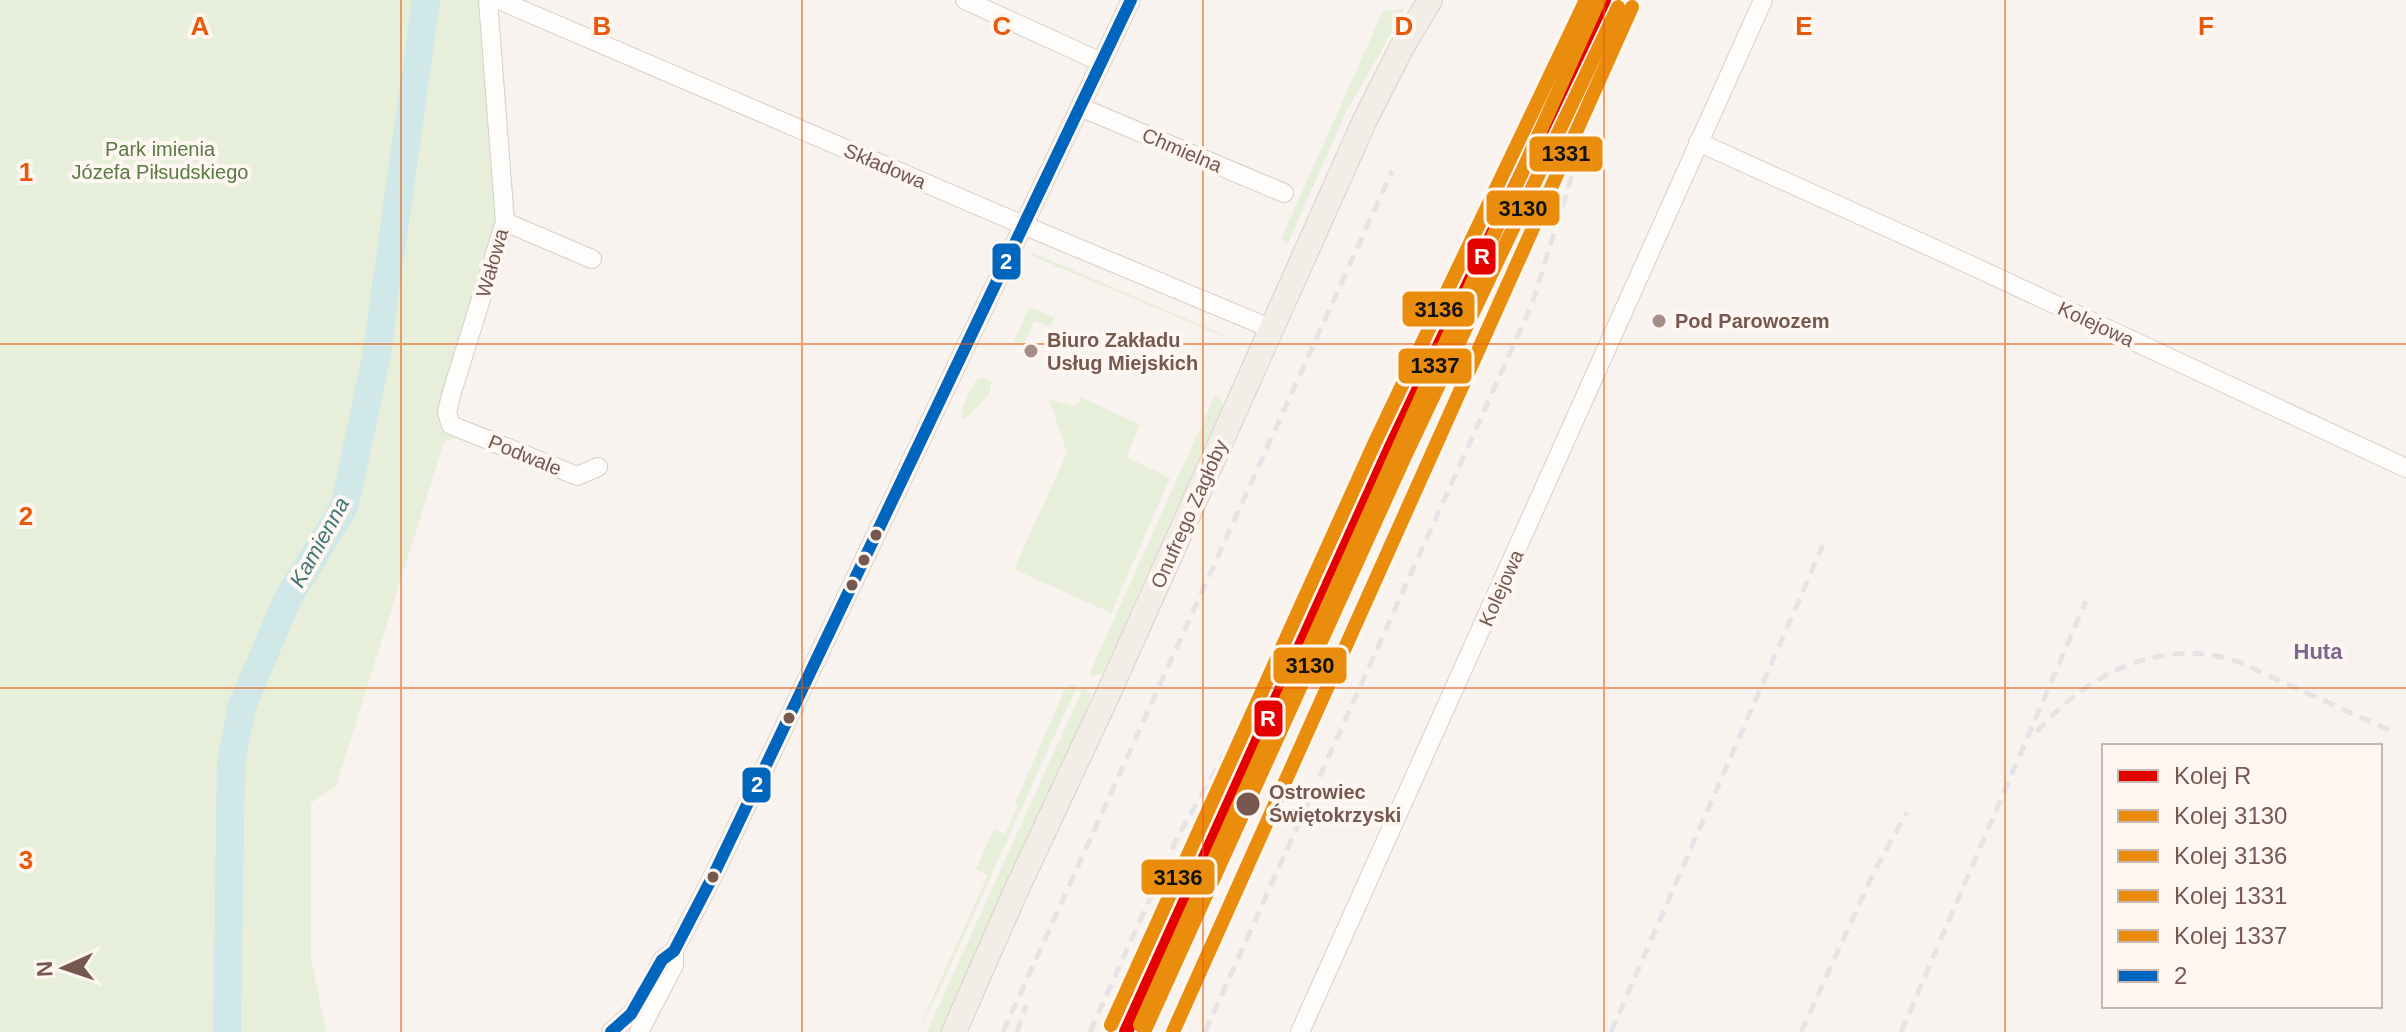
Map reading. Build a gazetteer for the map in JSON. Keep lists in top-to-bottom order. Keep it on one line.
{"streets":{"main road":["Onufrego Zagłoby"],"street":["Chmielna","Składowa","Wałowa","Kolejowa","Podwale"]},"crossings":[["Składowa","Onufrego Zagłoby"],["Wałowa","Podwale"]],"districts":["Huta"],"water":["Kamienna"],"parks":["Park imienia Józefa Piłsudskiego"],"places":["Pod Parowozem","Biuro Zakładu Usług Miejskich","Ostrowiec Świętokrzyski"],"lines":["rail line R","rail line 3136","rail line 1337","transit line 2","rail line 3130","rail line 1331"],"legend":["Kolej R","Kolej 3130","Kolej 3136","Kolej 1331","Kolej 1337","2"],"north":"left","grid":{"columns":["A","B","C","D","E","F"],"rows":["1","2","3"]}}
